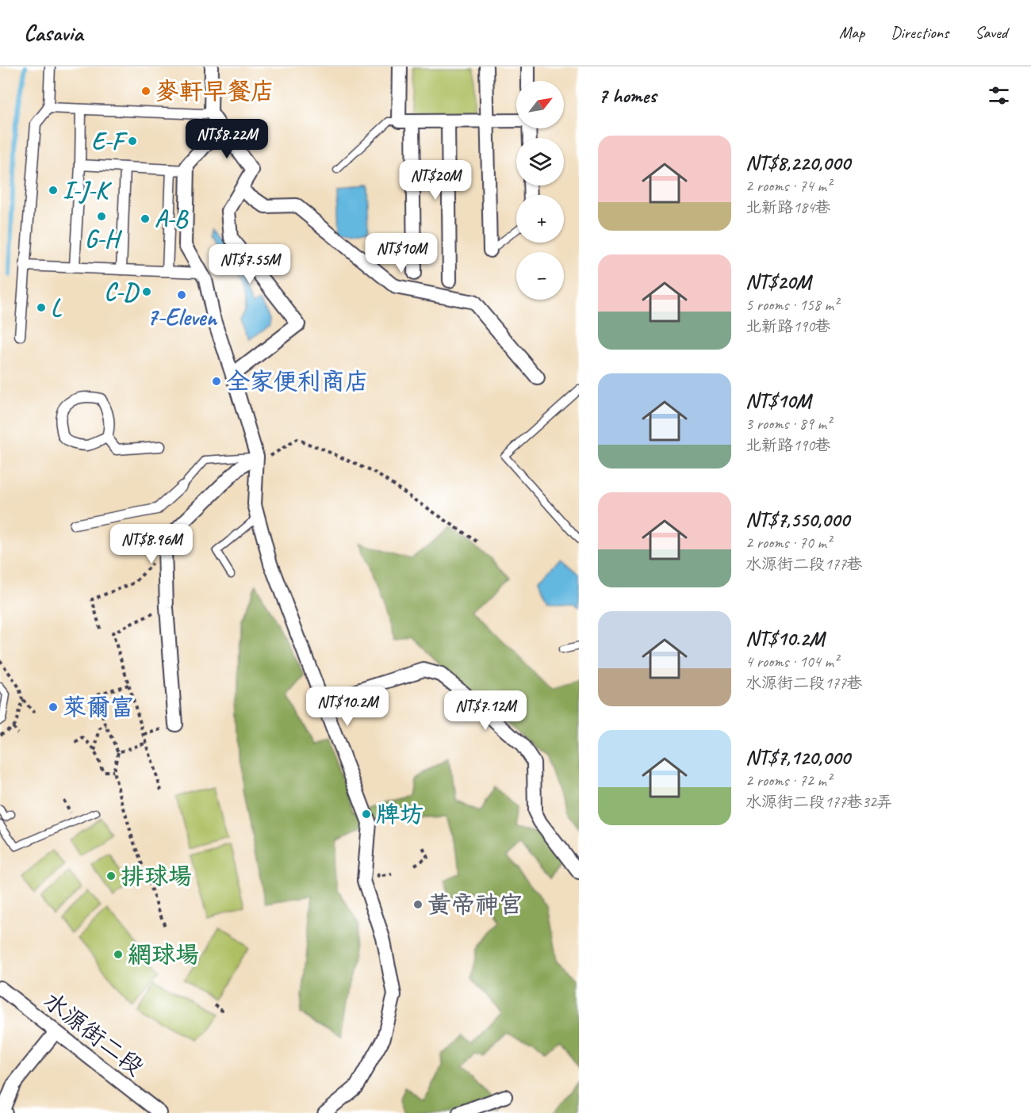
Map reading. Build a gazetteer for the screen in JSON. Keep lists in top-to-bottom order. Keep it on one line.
{"streets":{"street":["水源街二段"]},"places":["麥軒早餐店","E-F","I-J-K","G-H","A-B","C-D","7-Eleven","L","全家便利商店","萊爾富","牌坊","排球場","黃帝神宮","網球場"],"north":"top right","page":{"header":"Casavia","nav":["Map","Directions","Saved"],"heading":"7 homes","map_buttons":["+","−"],"price":["NT$8.22M","NT$20M","NT$10M","NT$7.55M","NT$8.96M","NT$10.2M","NT$7.12M"],"list":[{"name":"NT$8,220,000","note":"2 rooms · 74 m² · 北新路184巷"},{"name":"NT$20M","note":"5 rooms · 158 m² · 北新路190巷"},{"name":"NT$10M","note":"3 rooms · 89 m² · 北新路190巷"},{"name":"NT$7,550,000","note":"2 rooms · 70 m² · 水源街二段177巷"},{"name":"NT$10.2M","note":"4 rooms · 104 m² · 水源街二段177巷"},{"name":"NT$7,120,000","note":"2 rooms · 72 m² · 水源街二段177巷32弄"}]}}
